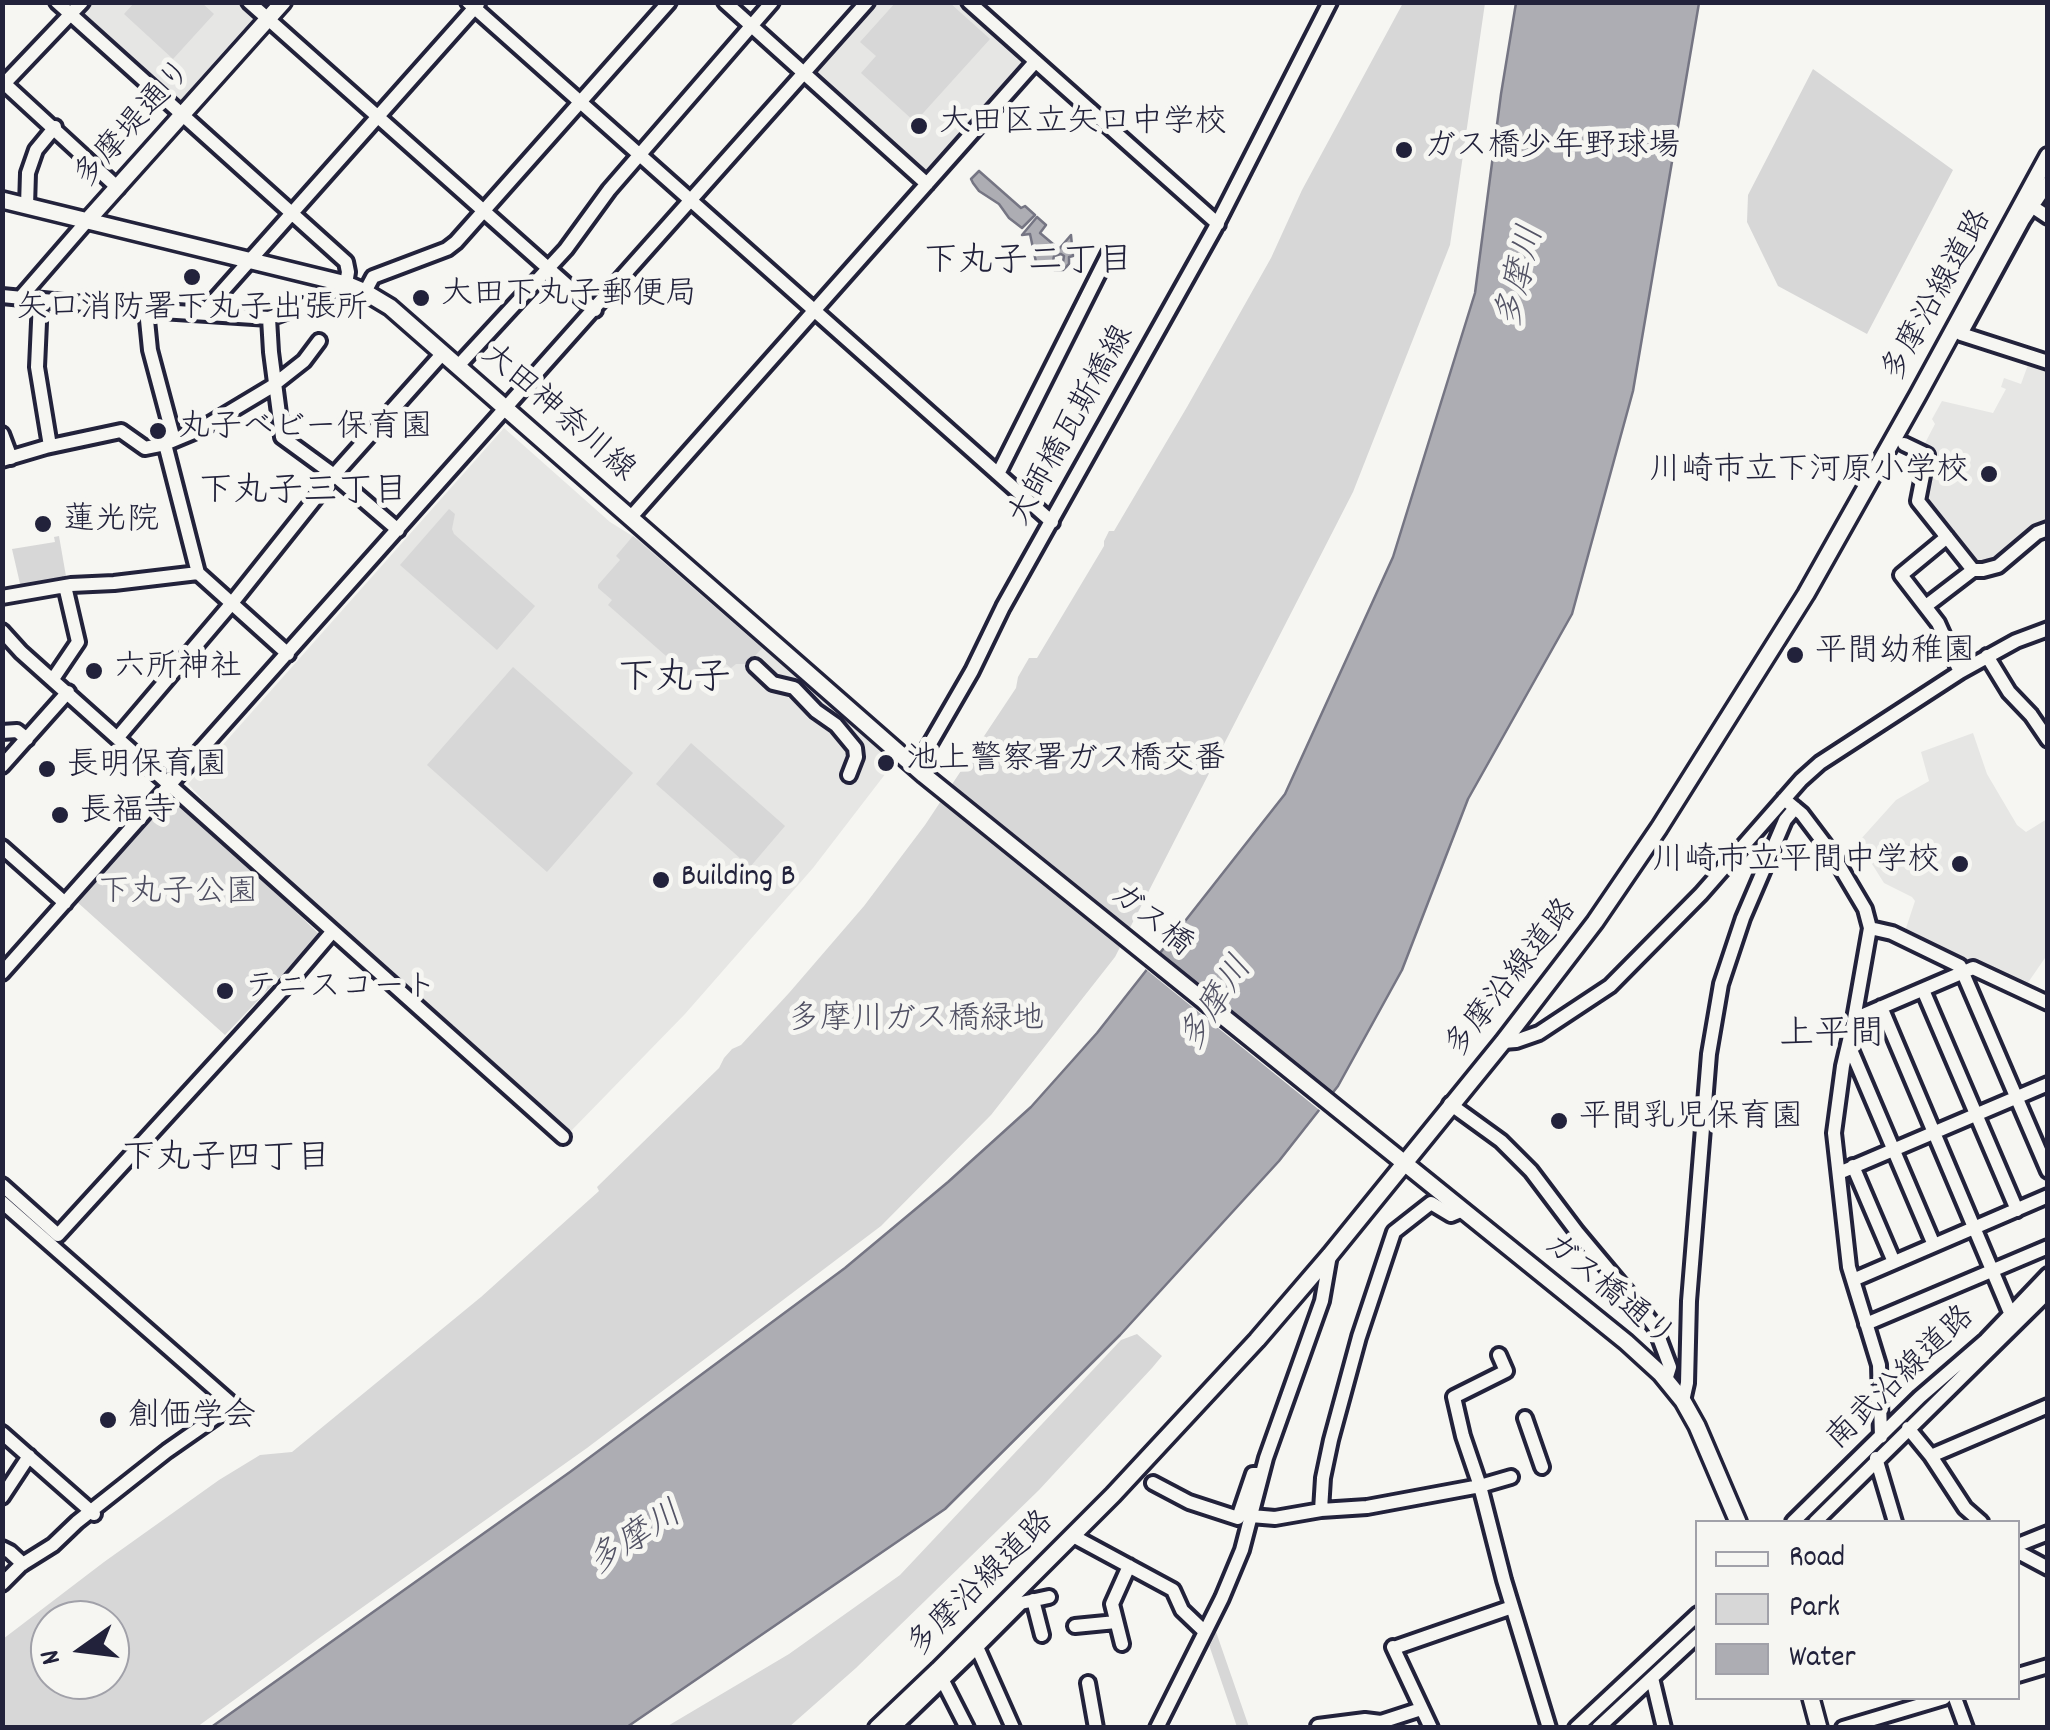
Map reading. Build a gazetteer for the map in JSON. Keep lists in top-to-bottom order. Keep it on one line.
{"streets":{"main road":["多摩堤通り","多摩沿線道路","大田神奈川線","ガス橋","ガス橋通り"],"street":["大師橋瓦斯橋線","南武沿線道路"]},"crossings":[["多摩堤通り","大田神奈川線"],["多摩沿線道路","ガス橋通り"],["大田神奈川線","大師橋瓦斯橋線"],["大田神奈川線","ガス橋"],["大師橋瓦斯橋線","ガス橋"],["ガス橋","ガス橋通り"]],"districts":["下丸子二丁目","下丸子三丁目","下丸子","上平間","下丸子四丁目"],"water":["多摩川"],"parks":["下丸子公園","多摩川ガス橋緑地"],"places":["大田区立矢口中学校","ガス橋少年野球場","矢口消防署下丸子出張所","大田下丸子郵便局","丸子ベビー保育園","川崎市立下河原小学校","蓮光院","平間幼稚園","六所神社","池上警察署ガス橋交番","長明保育園","長福寺","川崎市立平間中学校","Building B","テニスコート","平間乳児保育園","創価学会"],"legend":["Road","Park","Water"],"north":"left"}
